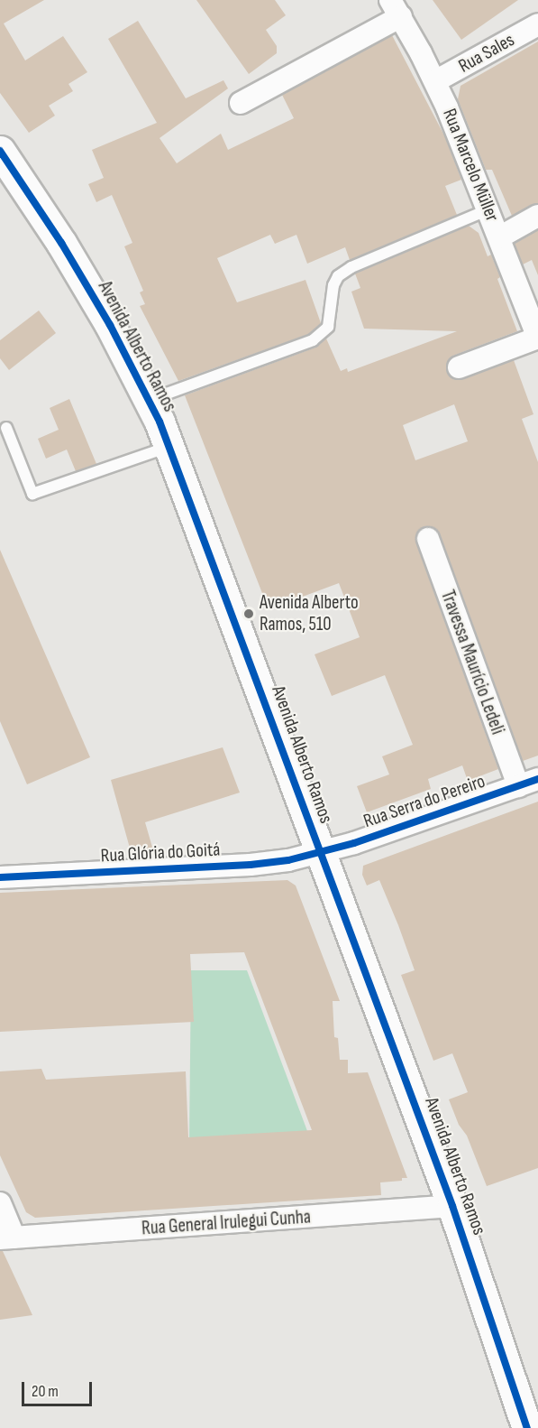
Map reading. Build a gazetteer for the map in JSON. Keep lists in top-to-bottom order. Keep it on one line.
{"streets":{"main road":["Avenida Alberto Ramos"],"street":["Rua Sales","Rua Marcelo Müller","Travessa Maurício Ledeli","Rua Serra do Pereiro","Rua Glória do Goitá","Rua General Irulegui Cunha"]},"crossings":[["Rua Sales","Rua Marcelo Müller"],["Avenida Alberto Ramos","Rua Serra do Pereiro"],["Avenida Alberto Ramos","Rua Glória do Goitá"],["Avenida Alberto Ramos","Rua General Irulegui Cunha"],["Travessa Maurício Ledeli","Rua Serra do Pereiro"],["Rua Serra do Pereiro","Rua Glória do Goitá"]],"places":["Avenida Alberto Ramos, 510"],"scale_bar":"20 m"}
